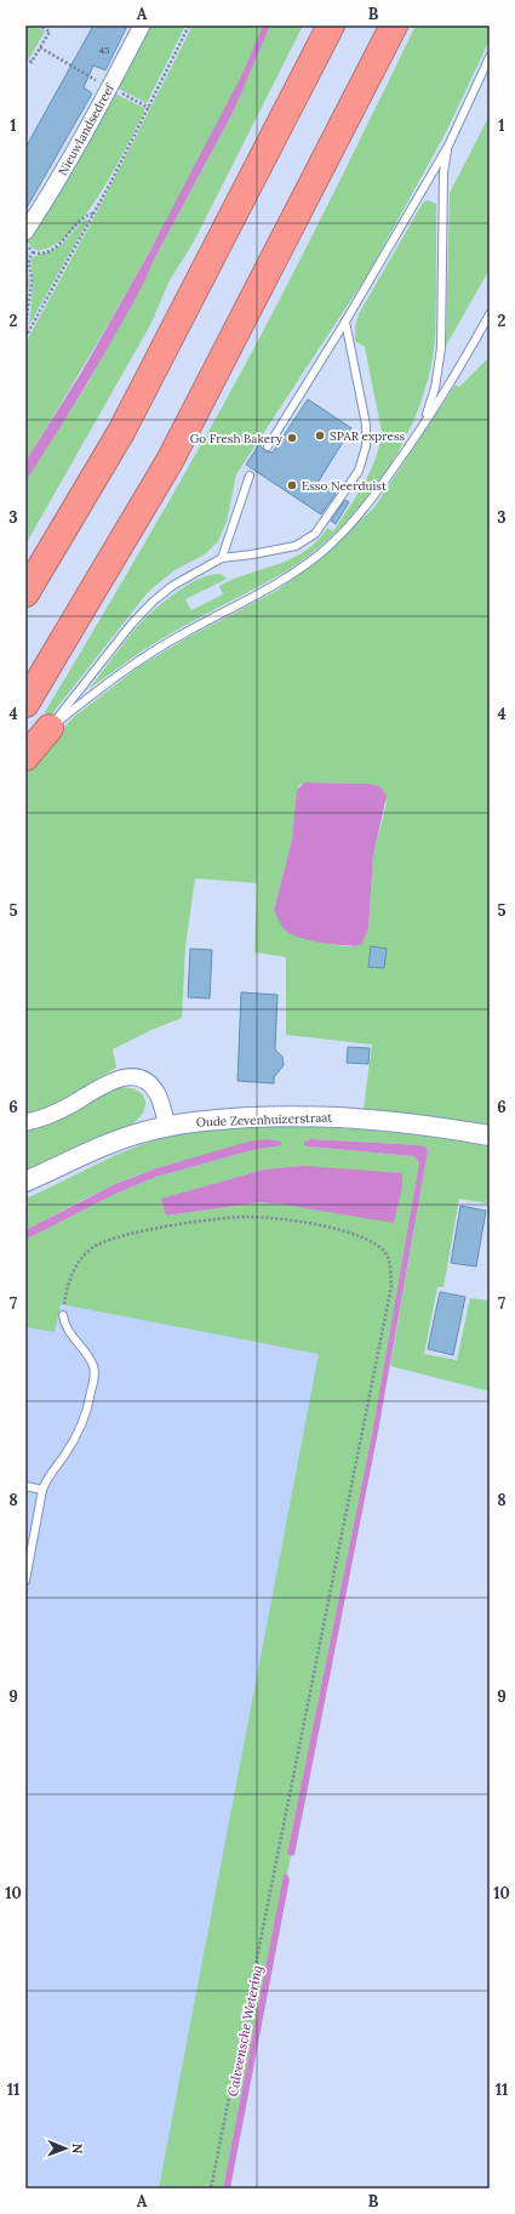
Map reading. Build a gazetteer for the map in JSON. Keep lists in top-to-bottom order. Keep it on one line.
{"streets":{"street":["Nieuwlandsedreef","Oude Zevenhuizerstraat"]},"water":["Calveensche Wetering"],"places":["SPAR express","Go Fresh Bakery","Esso Neerduist"],"house_numbers":["45"],"north":"right","grid":{"columns":["A","B"],"rows":["1","2","3","4","5","6","7","8","9","10","11"]}}
